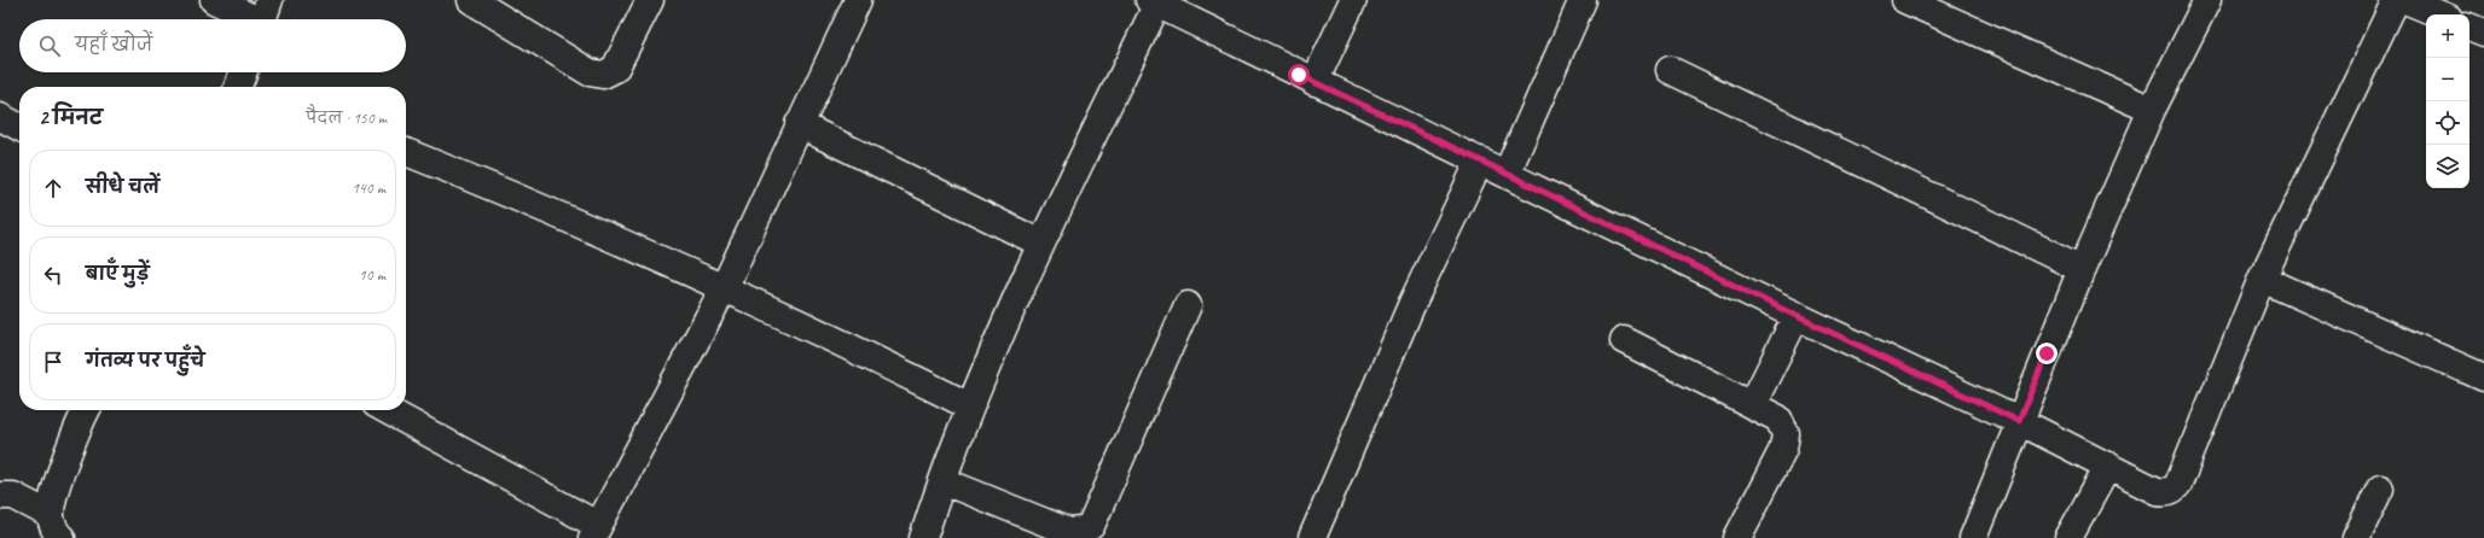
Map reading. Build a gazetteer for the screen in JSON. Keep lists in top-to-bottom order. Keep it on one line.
{"page":{"map_buttons":["+","−"],"search":"यहाँ खोजें","heading":["2 मिनट","पैदल · 150 m"],"list":[["सीधे चलें","140 m"],["बाएँ मुड़ें","10 m"],"गंतव्य पर पहुँचे"]}}
